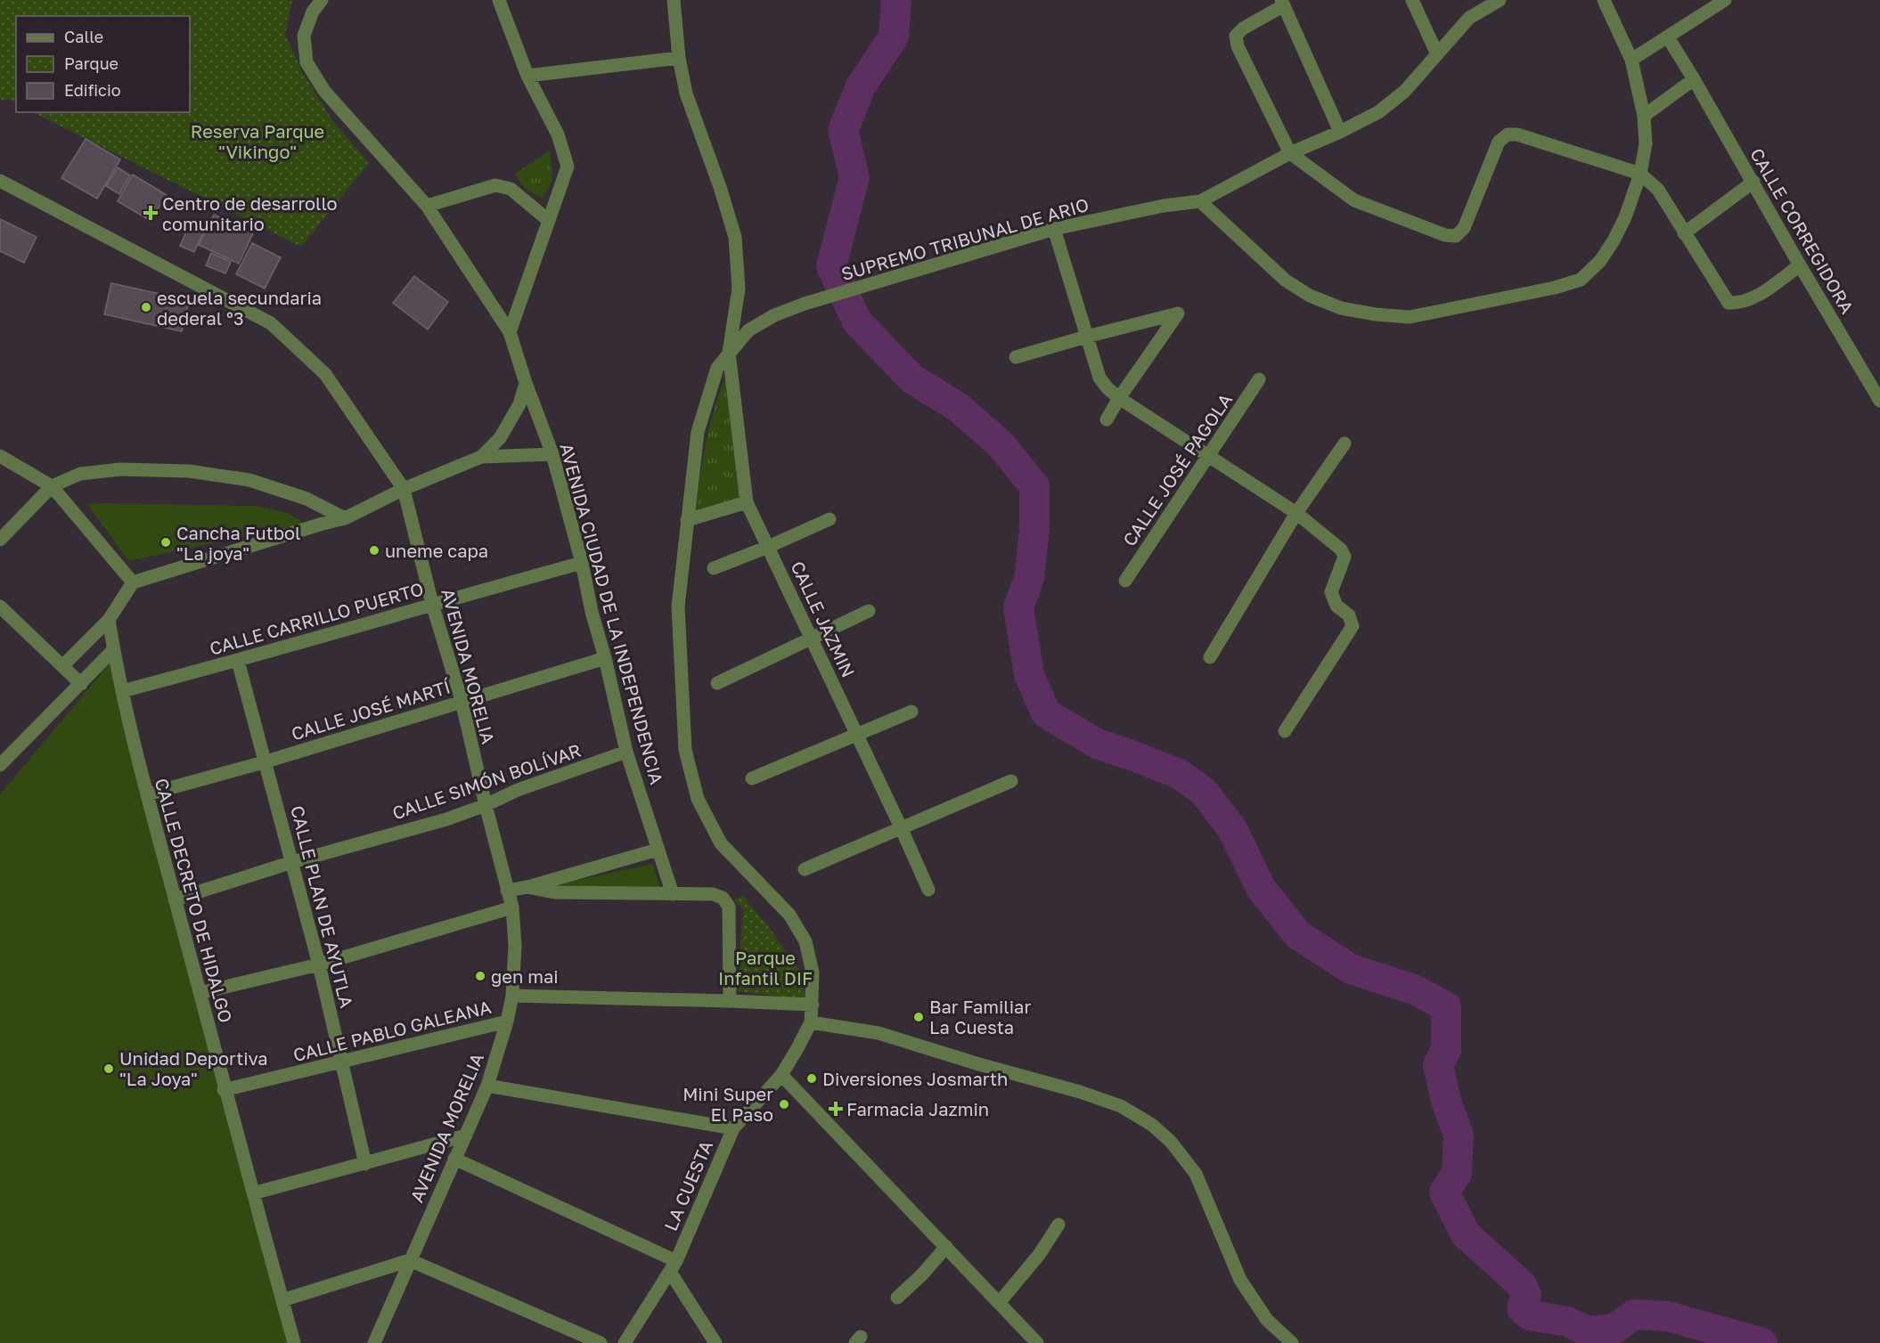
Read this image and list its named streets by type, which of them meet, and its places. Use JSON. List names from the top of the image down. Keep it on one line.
{"streets":{"street":["CALLE CORREGIDORA","SUPREMO TRIBUNAL DE ARIO","CALLE JOSÉ PAGOLA","AVENIDA CIUDAD DE LA INDEPENDENCIA","CALLE CARRILLO PUERTO","CALLE JAZMIN","AVENIDA MORELIA","CALLE JOSÉ MARTÍ","CALLE SIMÓN BOLÍVAR","CALLE DECRETO DE HIDALGO","CALLE PLAN DE AYUTLA","CALLE PABLO GALEANA","LA CUESTA"]},"crossings":[["SUPREMO TRIBUNAL DE ARIO","CALLE JAZMIN"],["AVENIDA CIUDAD DE LA INDEPENDENCIA","CALLE CARRILLO PUERTO"],["AVENIDA CIUDAD DE LA INDEPENDENCIA","CALLE JOSÉ MARTÍ"],["AVENIDA CIUDAD DE LA INDEPENDENCIA","CALLE SIMÓN BOLÍVAR"],["CALLE CARRILLO PUERTO","AVENIDA MORELIA"],["CALLE CARRILLO PUERTO","CALLE DECRETO DE HIDALGO"],["CALLE CARRILLO PUERTO","CALLE PLAN DE AYUTLA"],["AVENIDA MORELIA","CALLE JOSÉ MARTÍ"],["AVENIDA MORELIA","CALLE SIMÓN BOLÍVAR"],["AVENIDA MORELIA","CALLE PABLO GALEANA"],["CALLE JOSÉ MARTÍ","CALLE DECRETO DE HIDALGO"],["CALLE JOSÉ MARTÍ","CALLE PLAN DE AYUTLA"],["CALLE SIMÓN BOLÍVAR","CALLE DECRETO DE HIDALGO"],["CALLE SIMÓN BOLÍVAR","CALLE PLAN DE AYUTLA"],["CALLE DECRETO DE HIDALGO","CALLE PABLO GALEANA"],["CALLE PLAN DE AYUTLA","CALLE PABLO GALEANA"]],"parks":["Reserva Parque \"Vikingo\"","Parque Infantil DIF"],"places":{"health":["Centro de desarrollo comunitario","Farmacia Jazmin"],"other":["escuela secundaria dederal °3","Cancha Futbol \"La joya\"","uneme capa","gen mai","Bar Familiar La Cuesta","Unidad Deportiva \"La Joya\"","Diversiones Josmarth","Mini Super El Paso"]},"legend":["Calle","Parque","Edificio"]}
